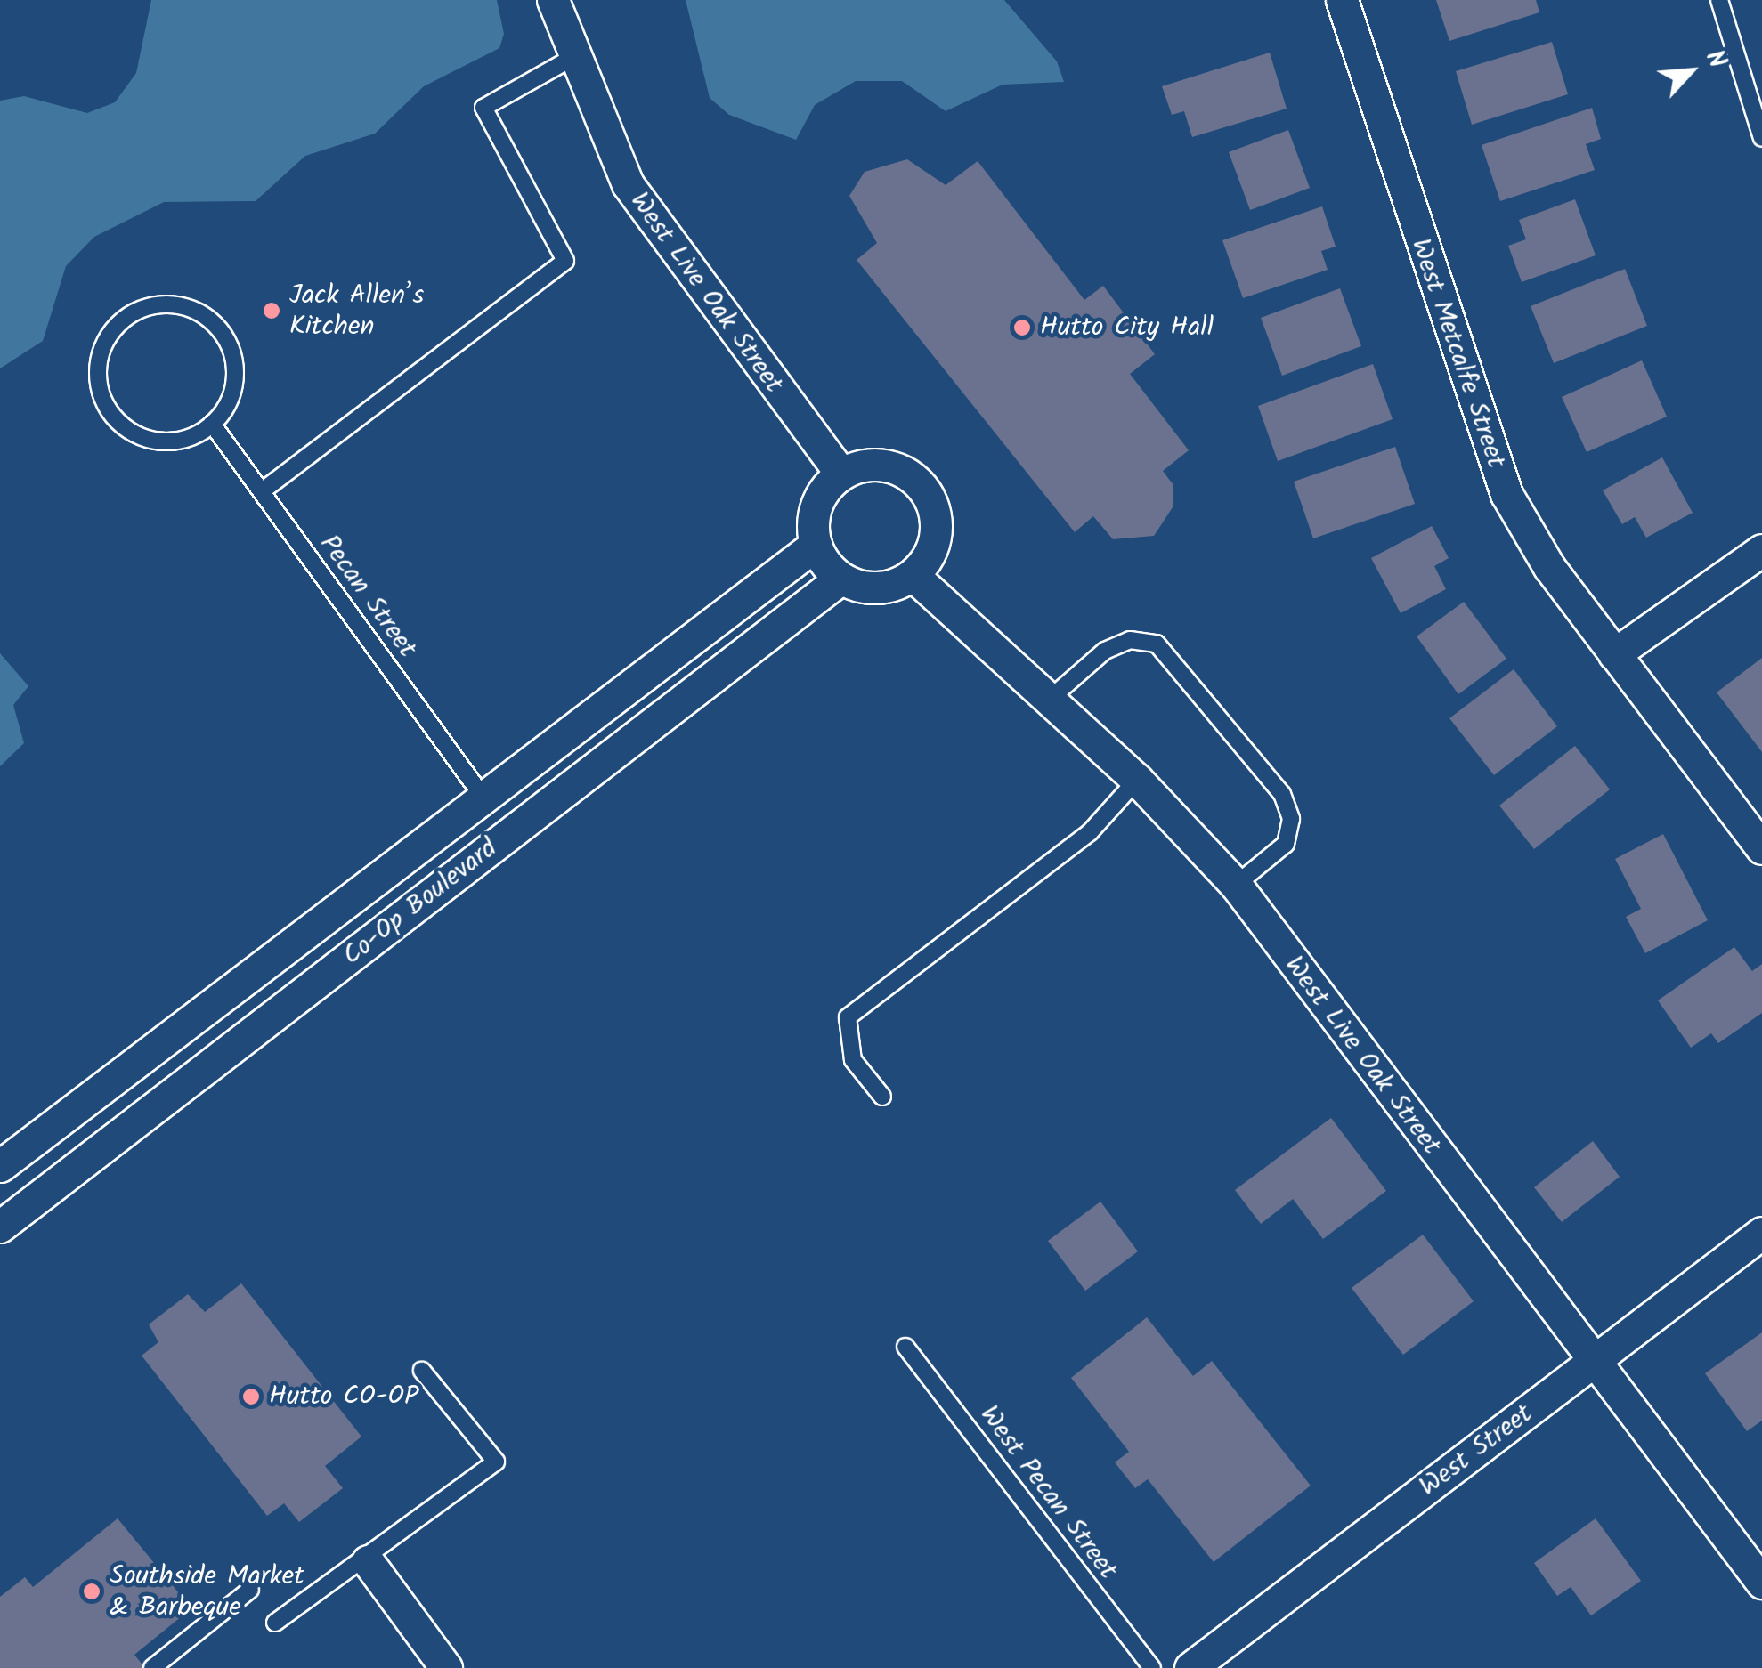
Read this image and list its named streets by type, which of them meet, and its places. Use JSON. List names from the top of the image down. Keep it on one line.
{"streets":{"street":["West Live Oak Street","West Metcalfe Street","Co-Op Boulevard","West Street"],"lane":["Pecan Street","West Pecan Street"]},"crossings":[["West Live Oak Street","Co-Op Boulevard"],["West Live Oak Street","West Street"],["Pecan Street","Co-Op Boulevard"]],"places":["Jack Allen’s Kitchen","Hutto City Hall","Hutto CO-OP","Southside Market & Barbeque"],"north":"top right"}
